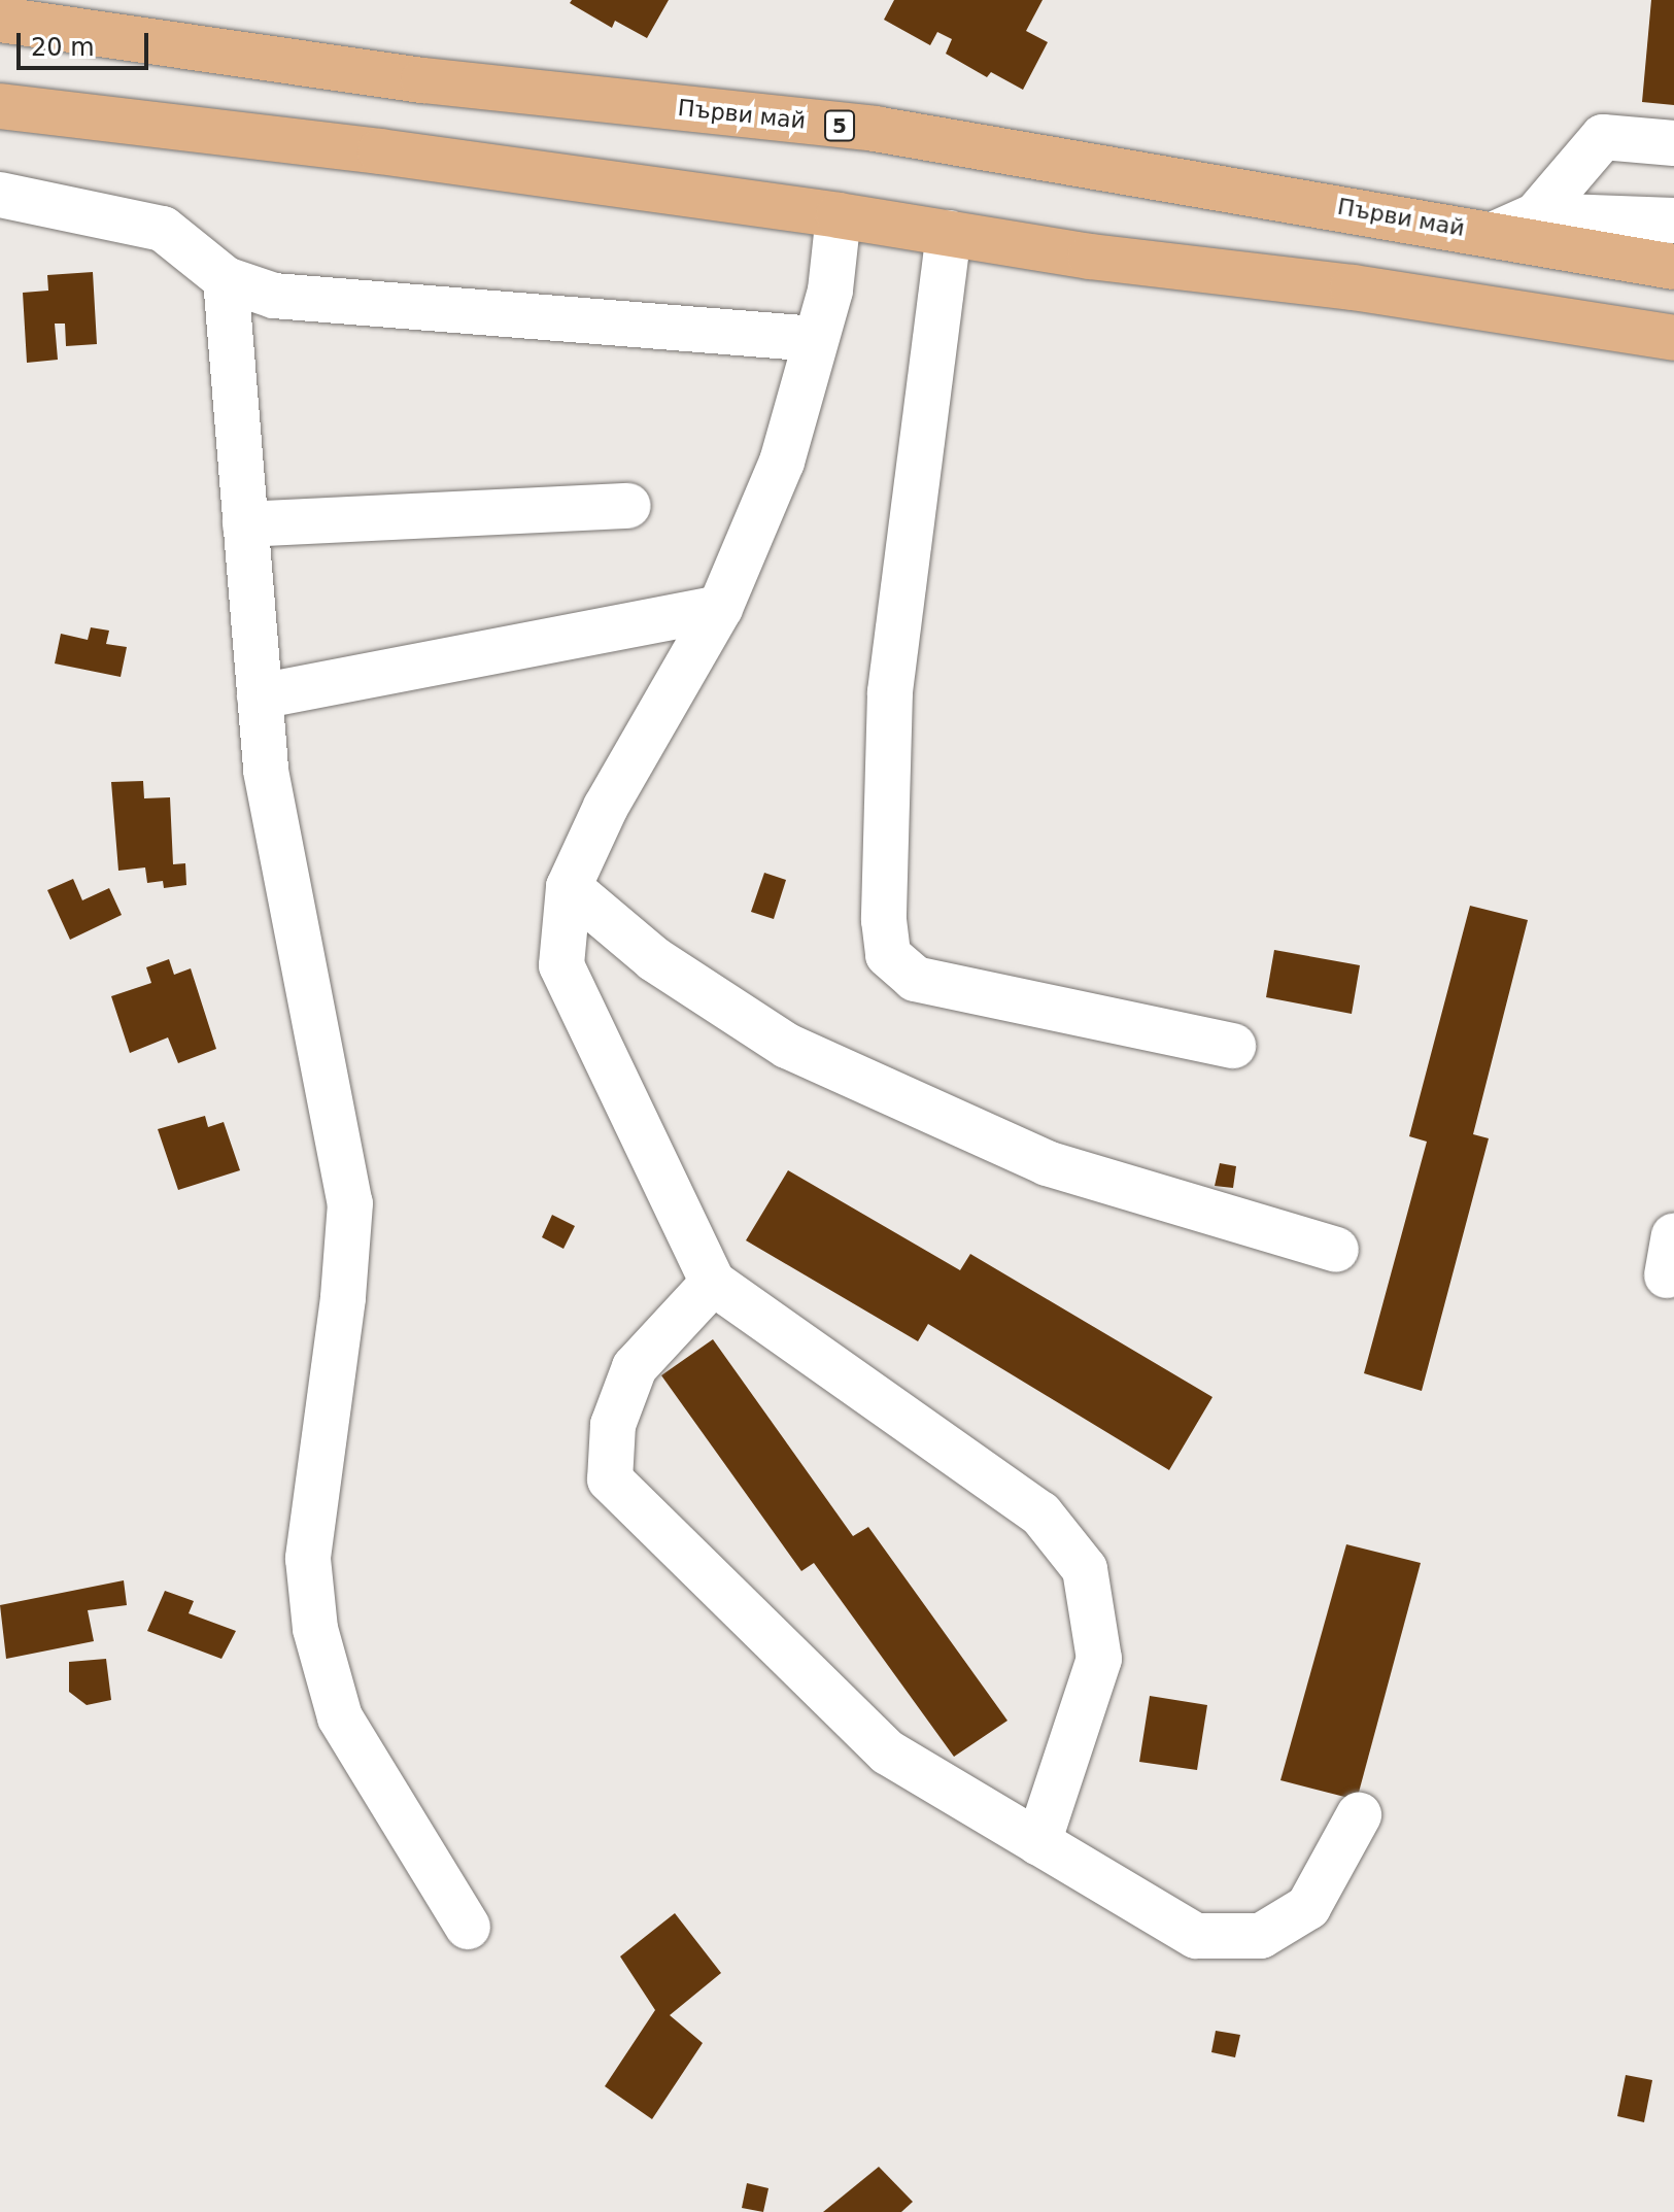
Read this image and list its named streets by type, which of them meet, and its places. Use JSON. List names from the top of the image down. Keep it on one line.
{"streets":{"main road":["Първи май","5"]},"scale_bar":"20 m"}
